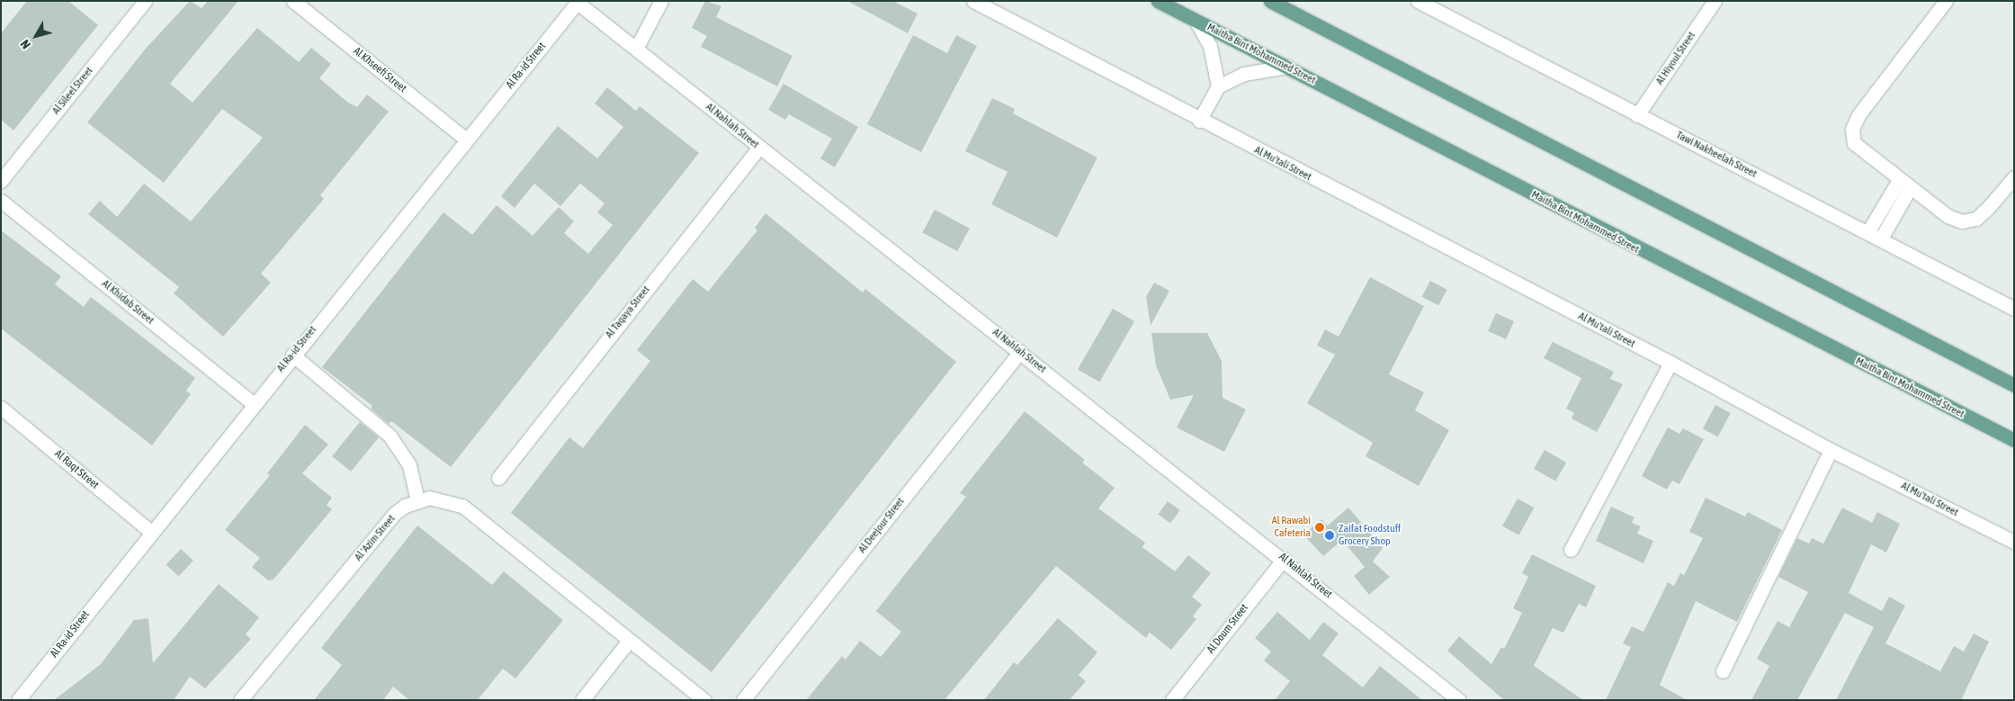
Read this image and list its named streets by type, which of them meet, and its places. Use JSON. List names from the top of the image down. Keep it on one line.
{"streets":{"main road":["Maitha Bint Mohammed Street"],"street":["Al Hiyoul Street","Al Ra-id Street","Al Khseefi Street","Al Sileel Street","Al Nahlah Street","Tawi Nakheelah Street","Al Mu'tali Street","Al Khidab Street","Al Taqaya Street","Al Raqt Street","Al Deejour Street","Al 'Azim Street","Al Doum Street"]},"crossings":[["Al Hiyoul Street","Tawi Nakheelah Street"],["Al Ra-id Street","Al Khseefi Street"],["Al Ra-id Street","Al Nahlah Street"],["Al Ra-id Street","Al Khidab Street"],["Al Ra-id Street","Al Raqt Street"],["Al Nahlah Street","Al Taqaya Street"],["Al Nahlah Street","Al Deejour Street"],["Al Nahlah Street","Al Doum Street"]],"places":["Al Rawabi Cafeteria","Zaifat Foodstuff Grocery Shop"],"north":"bottom left"}
